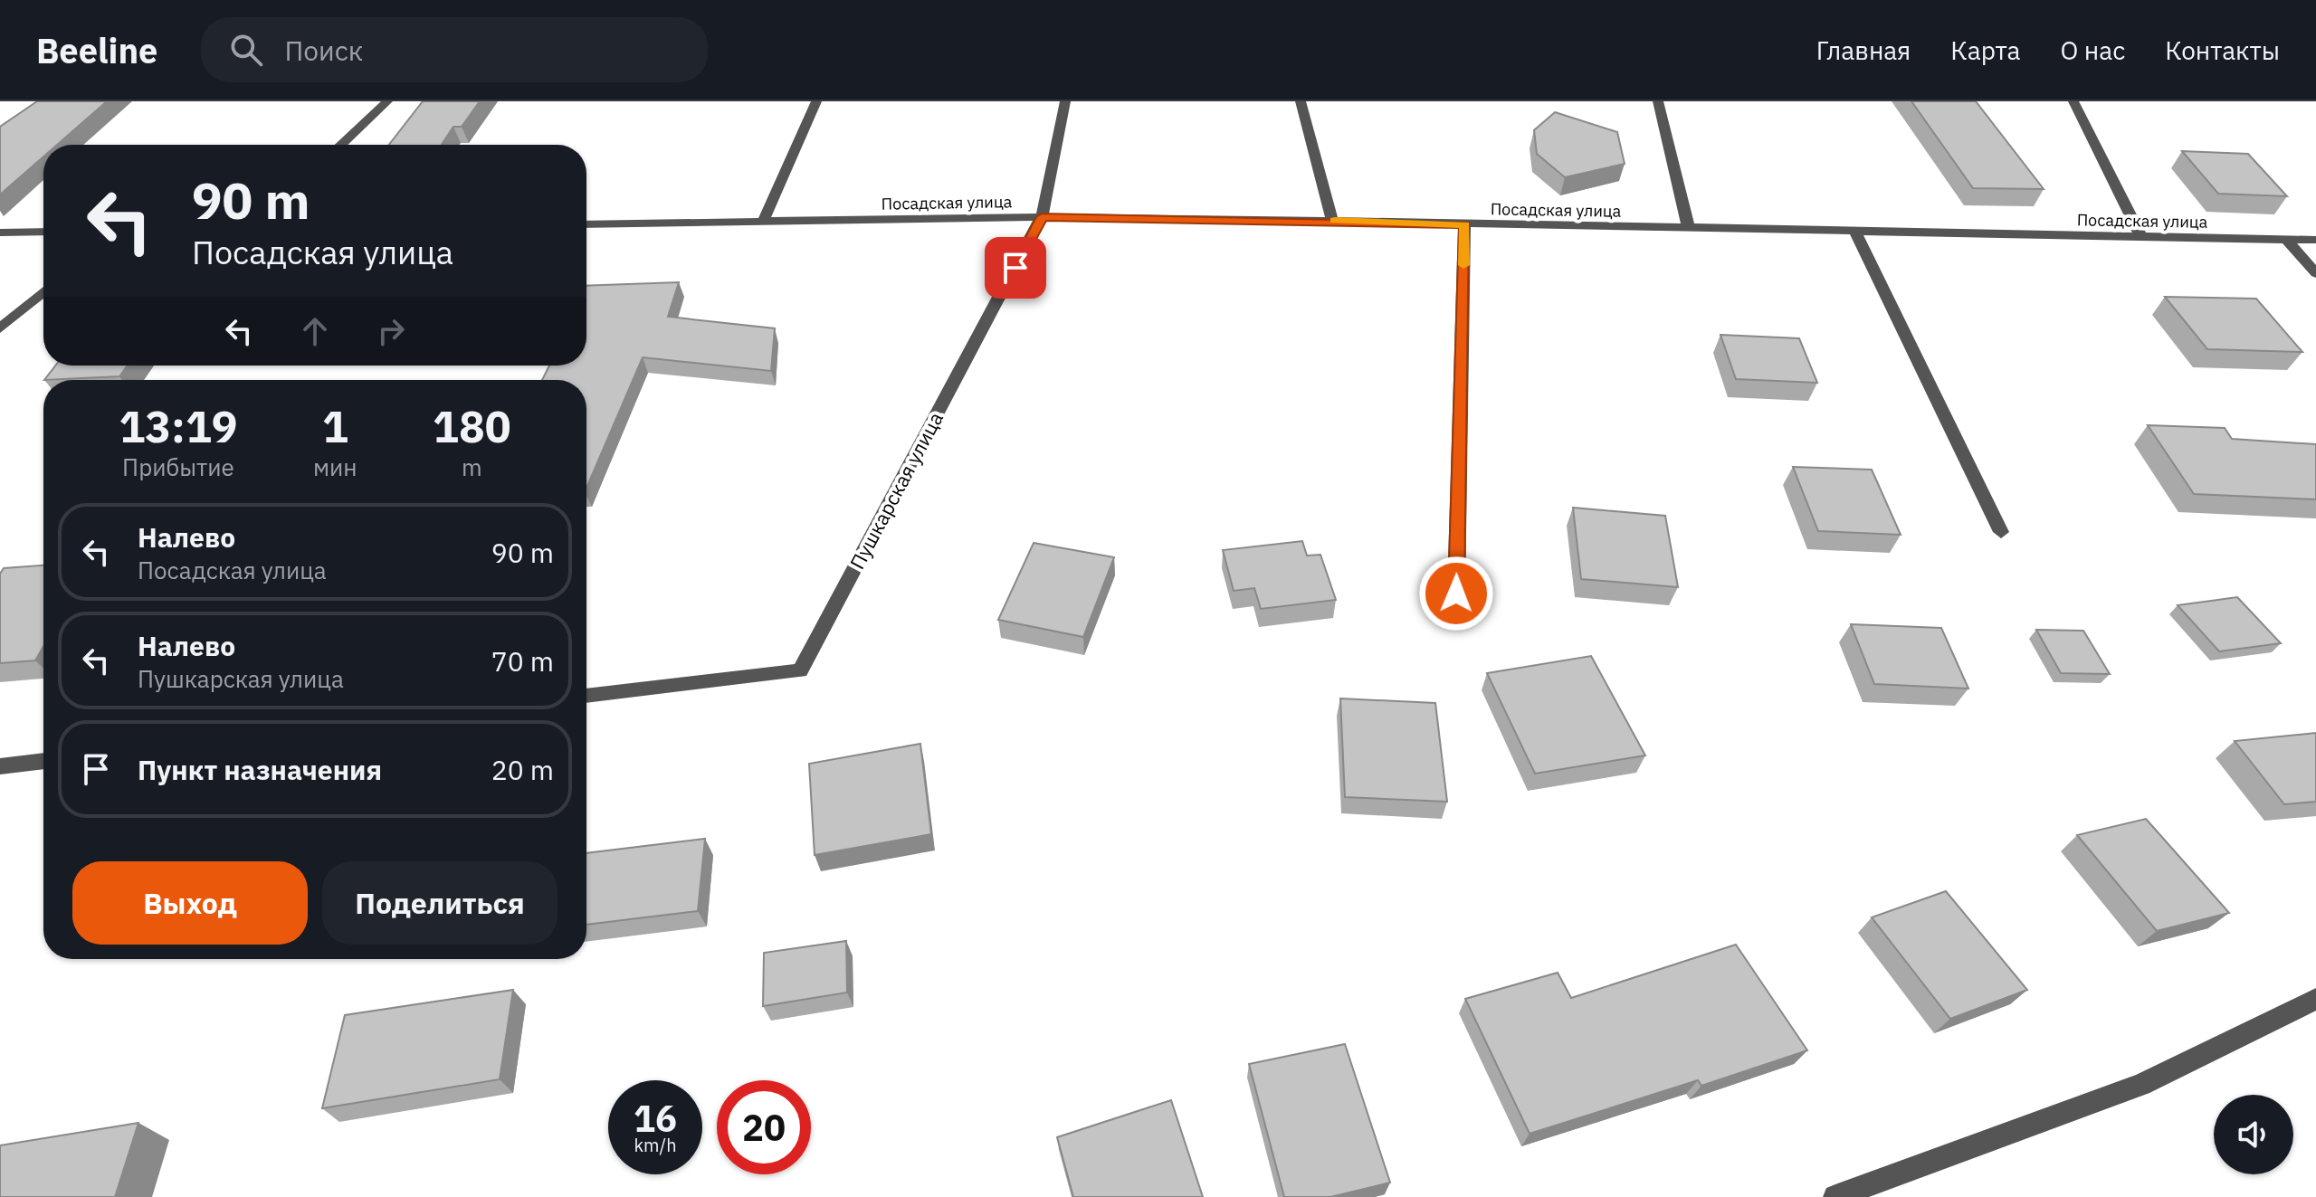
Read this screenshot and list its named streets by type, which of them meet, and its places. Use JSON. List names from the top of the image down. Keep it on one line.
{"streets":{"street":["Посадская улица","Пушкарская улица"]},"crossings":[["Посадская улица","Пушкарская улица"]],"page":{"header":"Beeline","search":"Поиск","nav":["Главная","Карта","О нас","Контакты"],"turn":["90 m","Посадская улица"],"eta":["13:19","Прибытие","1","мин","180","m"],"list":[{"name":"Налево","note":"Посадская улица","value":"90 m"},{"name":"Налево","note":"Пушкарская улица","value":"70 m"},{"name":"Пункт назначения","value":"20 m"}],"buttons":["Выход","Поделиться"],"speed":"16 km/h","limit":"20"}}
